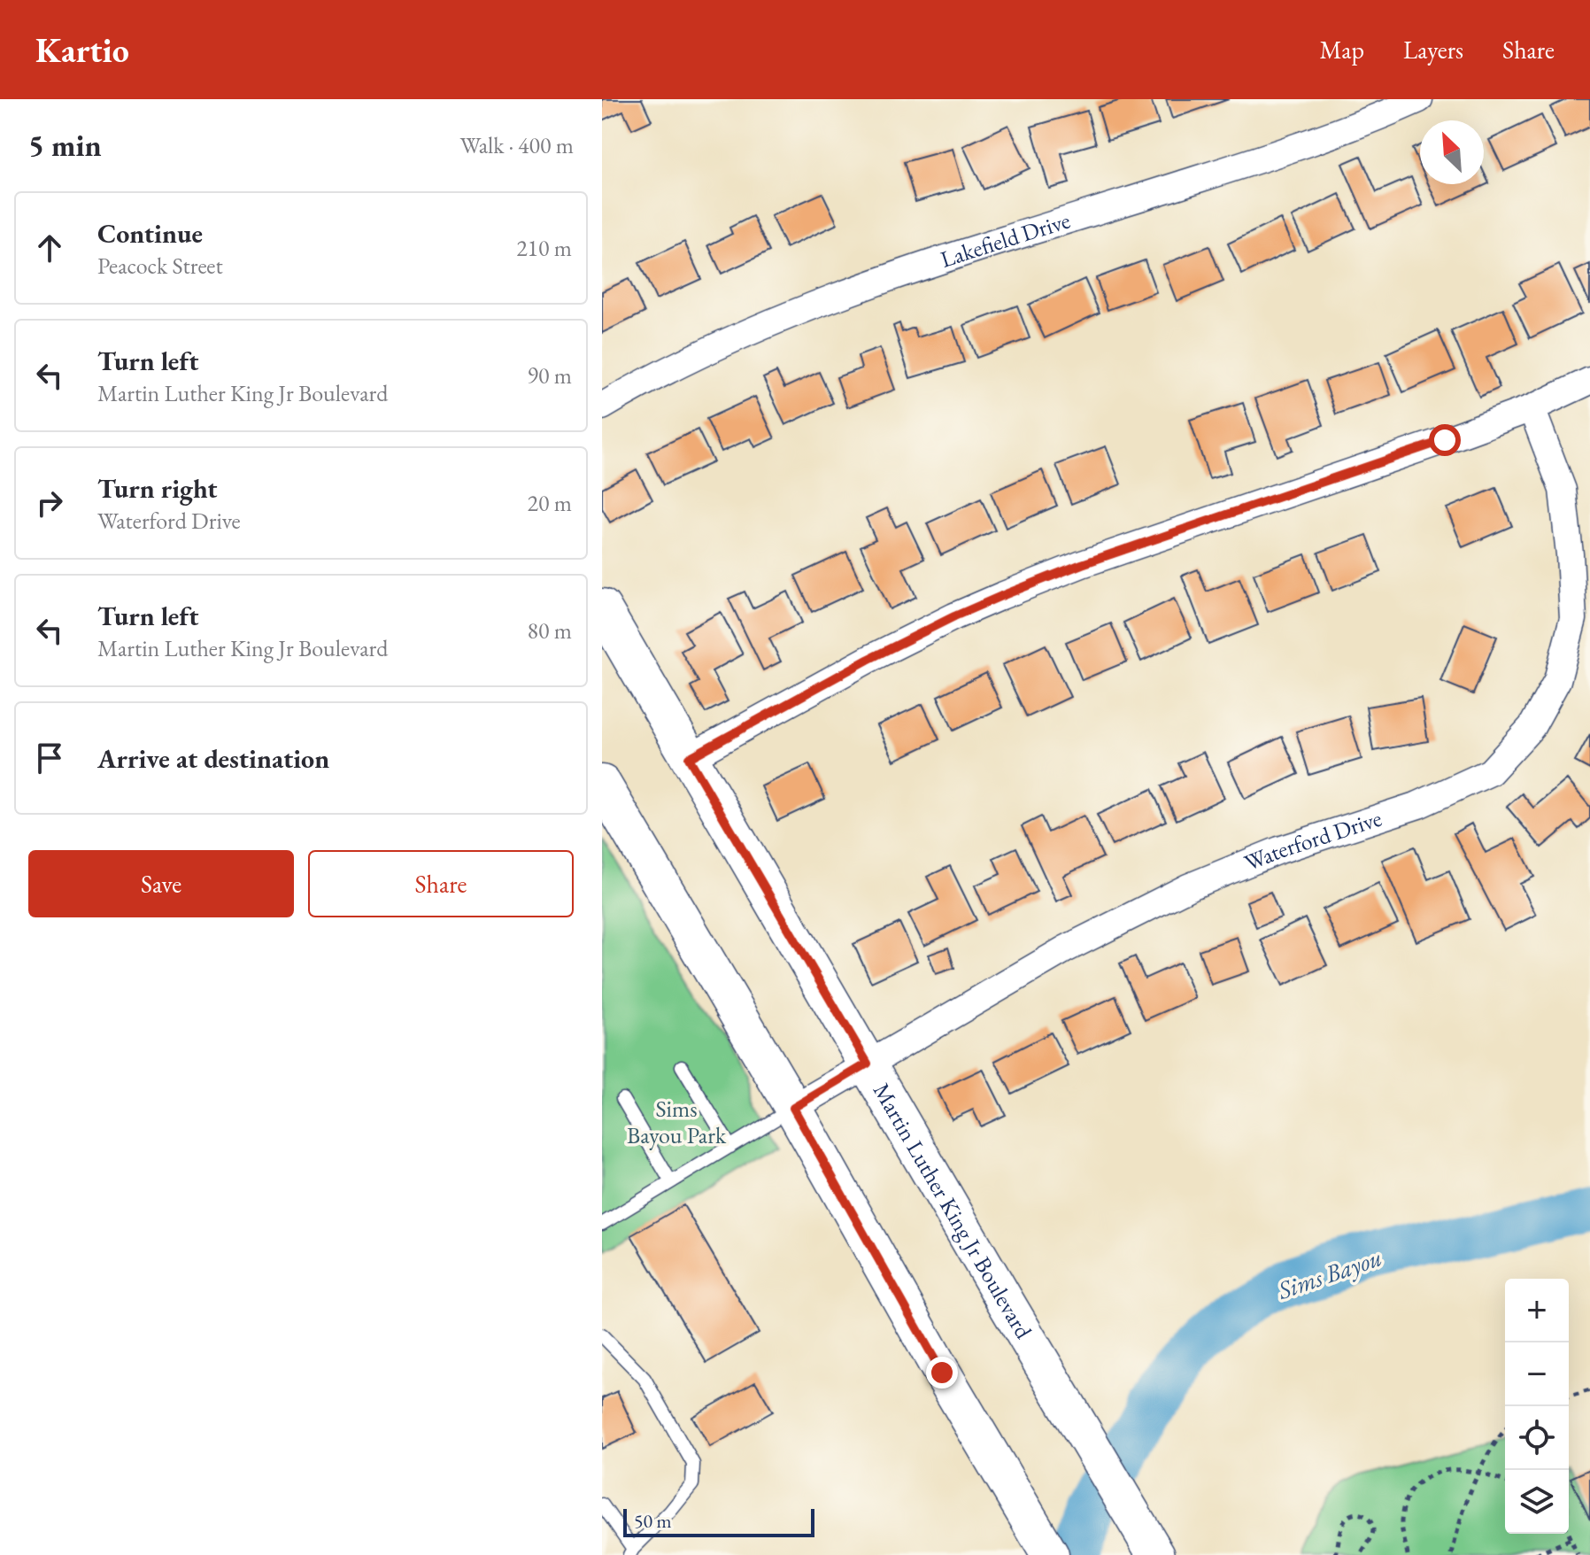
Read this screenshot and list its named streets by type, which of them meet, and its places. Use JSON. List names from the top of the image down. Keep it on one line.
{"streets":{"main road":["Martin Luther King Jr Boulevard"],"street":["Lakefield Drive","Waterford Drive"]},"crossings":[["Waterford Drive","Martin Luther King Jr Boulevard"]],"water":["Sims Bayou"],"parks":["Sims Bayou Park"],"scale_bar":"50 m","north":"top left","page":{"header":"Kartio","nav":["Map","Layers","Share"],"heading":["5 min","Walk · 400 m"],"list":[["Continue","Peacock Street","210 m"],["Turn left","Martin Luther King Jr Boulevard","90 m"],["Turn right","Waterford Drive","20 m"],["Turn left","Martin Luther King Jr Boulevard","80 m"],"Arrive at destination"],"buttons":["Save","Share"],"map_buttons":["+","−"],"scale":"50 m"}}
